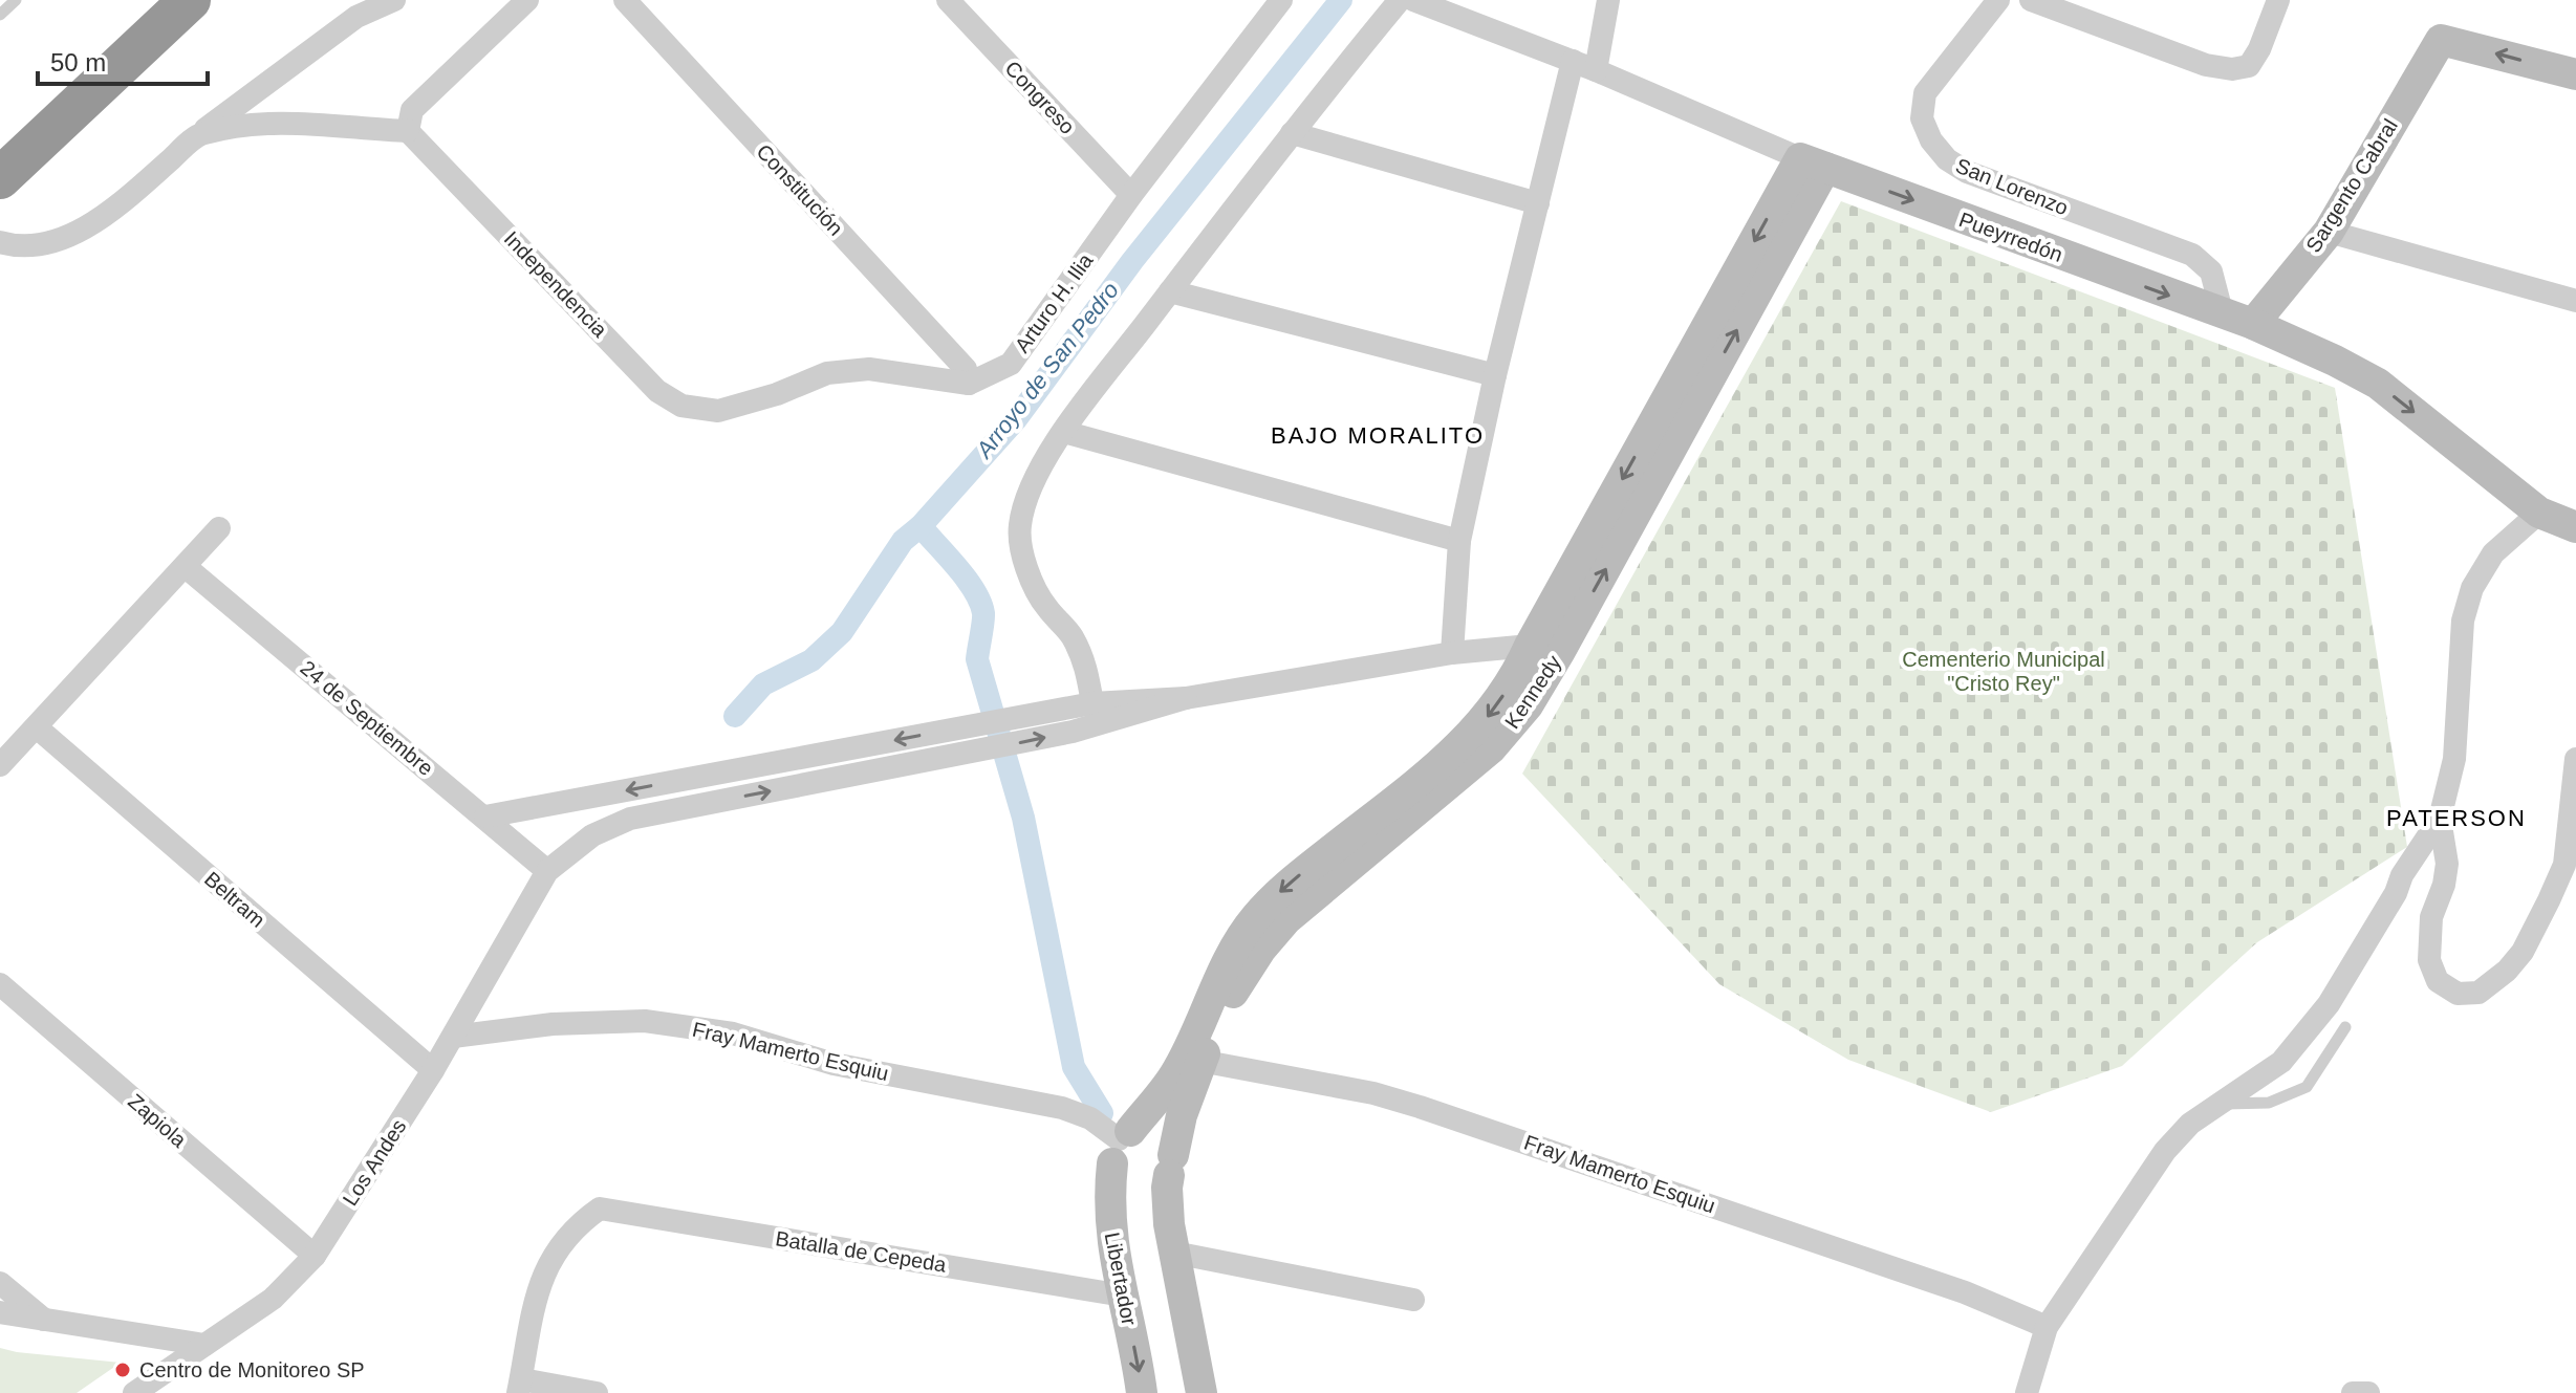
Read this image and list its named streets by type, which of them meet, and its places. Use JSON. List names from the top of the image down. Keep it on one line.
{"streets":{"street":["Congreso","Sargento Cabral","San Lorenzo","Constitución","Pueyrredón","Independencia","Arturo H. Ilia","Kennedy","24 de Septiembre","Beltram","Fray Mamerto Esquiu","Zapiola","Los Andes","Batalla de Cepeda","Libertador"]},"crossings":[["Congreso","Arturo H. Ilia"],["Sargento Cabral","Pueyrredón"],["San Lorenzo","Pueyrredón"],["Constitución","Independencia"],["Constitución","Arturo H. Ilia"],["Pueyrredón","Kennedy"],["Independencia","Arturo H. Ilia"],["Kennedy","Fray Mamerto Esquiu"],["Kennedy","Libertador"],["24 de Septiembre","Los Andes"],["Beltram","Los Andes"],["Fray Mamerto Esquiu","Los Andes"],["Fray Mamerto Esquiu","Libertador"],["Zapiola","Los Andes"],["Batalla de Cepeda","Libertador"]],"one_way":["Sargento Cabral"],"districts":["BAJO MORALITO","PATERSON"],"water":["Arroyo de San Pedro"],"parks":["Cementerio Municipal \"Cristo Rey\""],"places":["Centro de Monitoreo SP"],"scale_bar":"50 m"}
